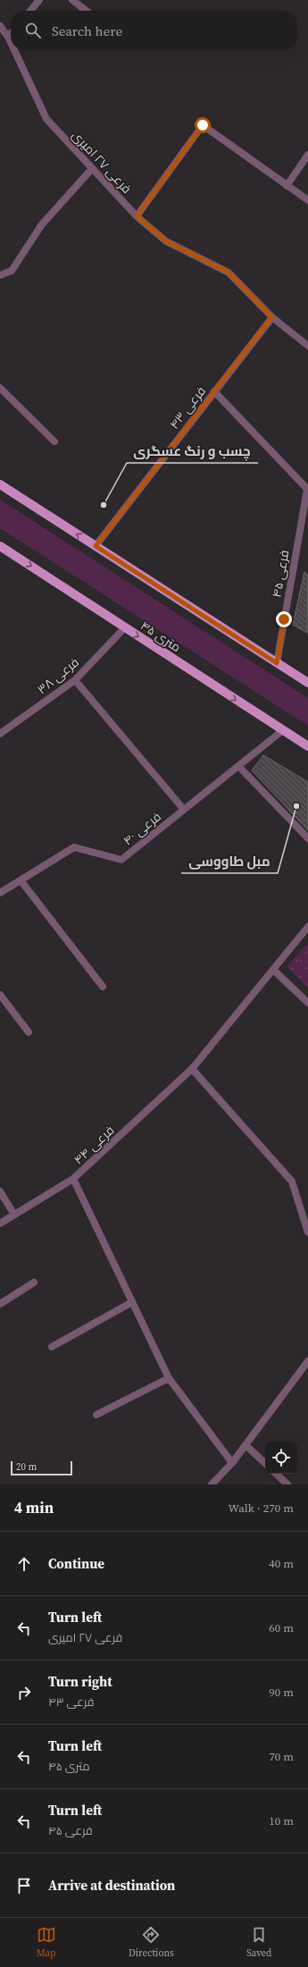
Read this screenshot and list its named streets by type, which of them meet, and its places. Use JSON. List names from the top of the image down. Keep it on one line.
{"streets":{"main road":["۴۵ متری"],"street":["فرعی ۲۷ امیری","فرعی ۴۳","فرعی ۴۵","فرعی ۳۸","فرعی ۴۰","فرعی ۴۴"]},"crossings":[["فرعی ۲۷ امیری","فرعی ۴۳"],["۴۵ متری","فرعی ۳۸"],["۴۵ متری","فرعی ۴۰"]],"places":["چسب و رنگ عسگری","مبل طاووسی"],"scale_bar":"20 m","page":{"search":"Search here","scale":"20 m","heading":["4 min","Walk · 270 m"],"list":[["Continue","40 m"],["Turn left","فرعی ۲۷ امیری","60 m"],["Turn right","فرعی ۴۳","90 m"],["Turn left","۴۵ متری","70 m"],["Turn left","فرعی ۴۵","10 m"],"Arrive at destination"],"nav":["Map","Directions","Saved"]}}
